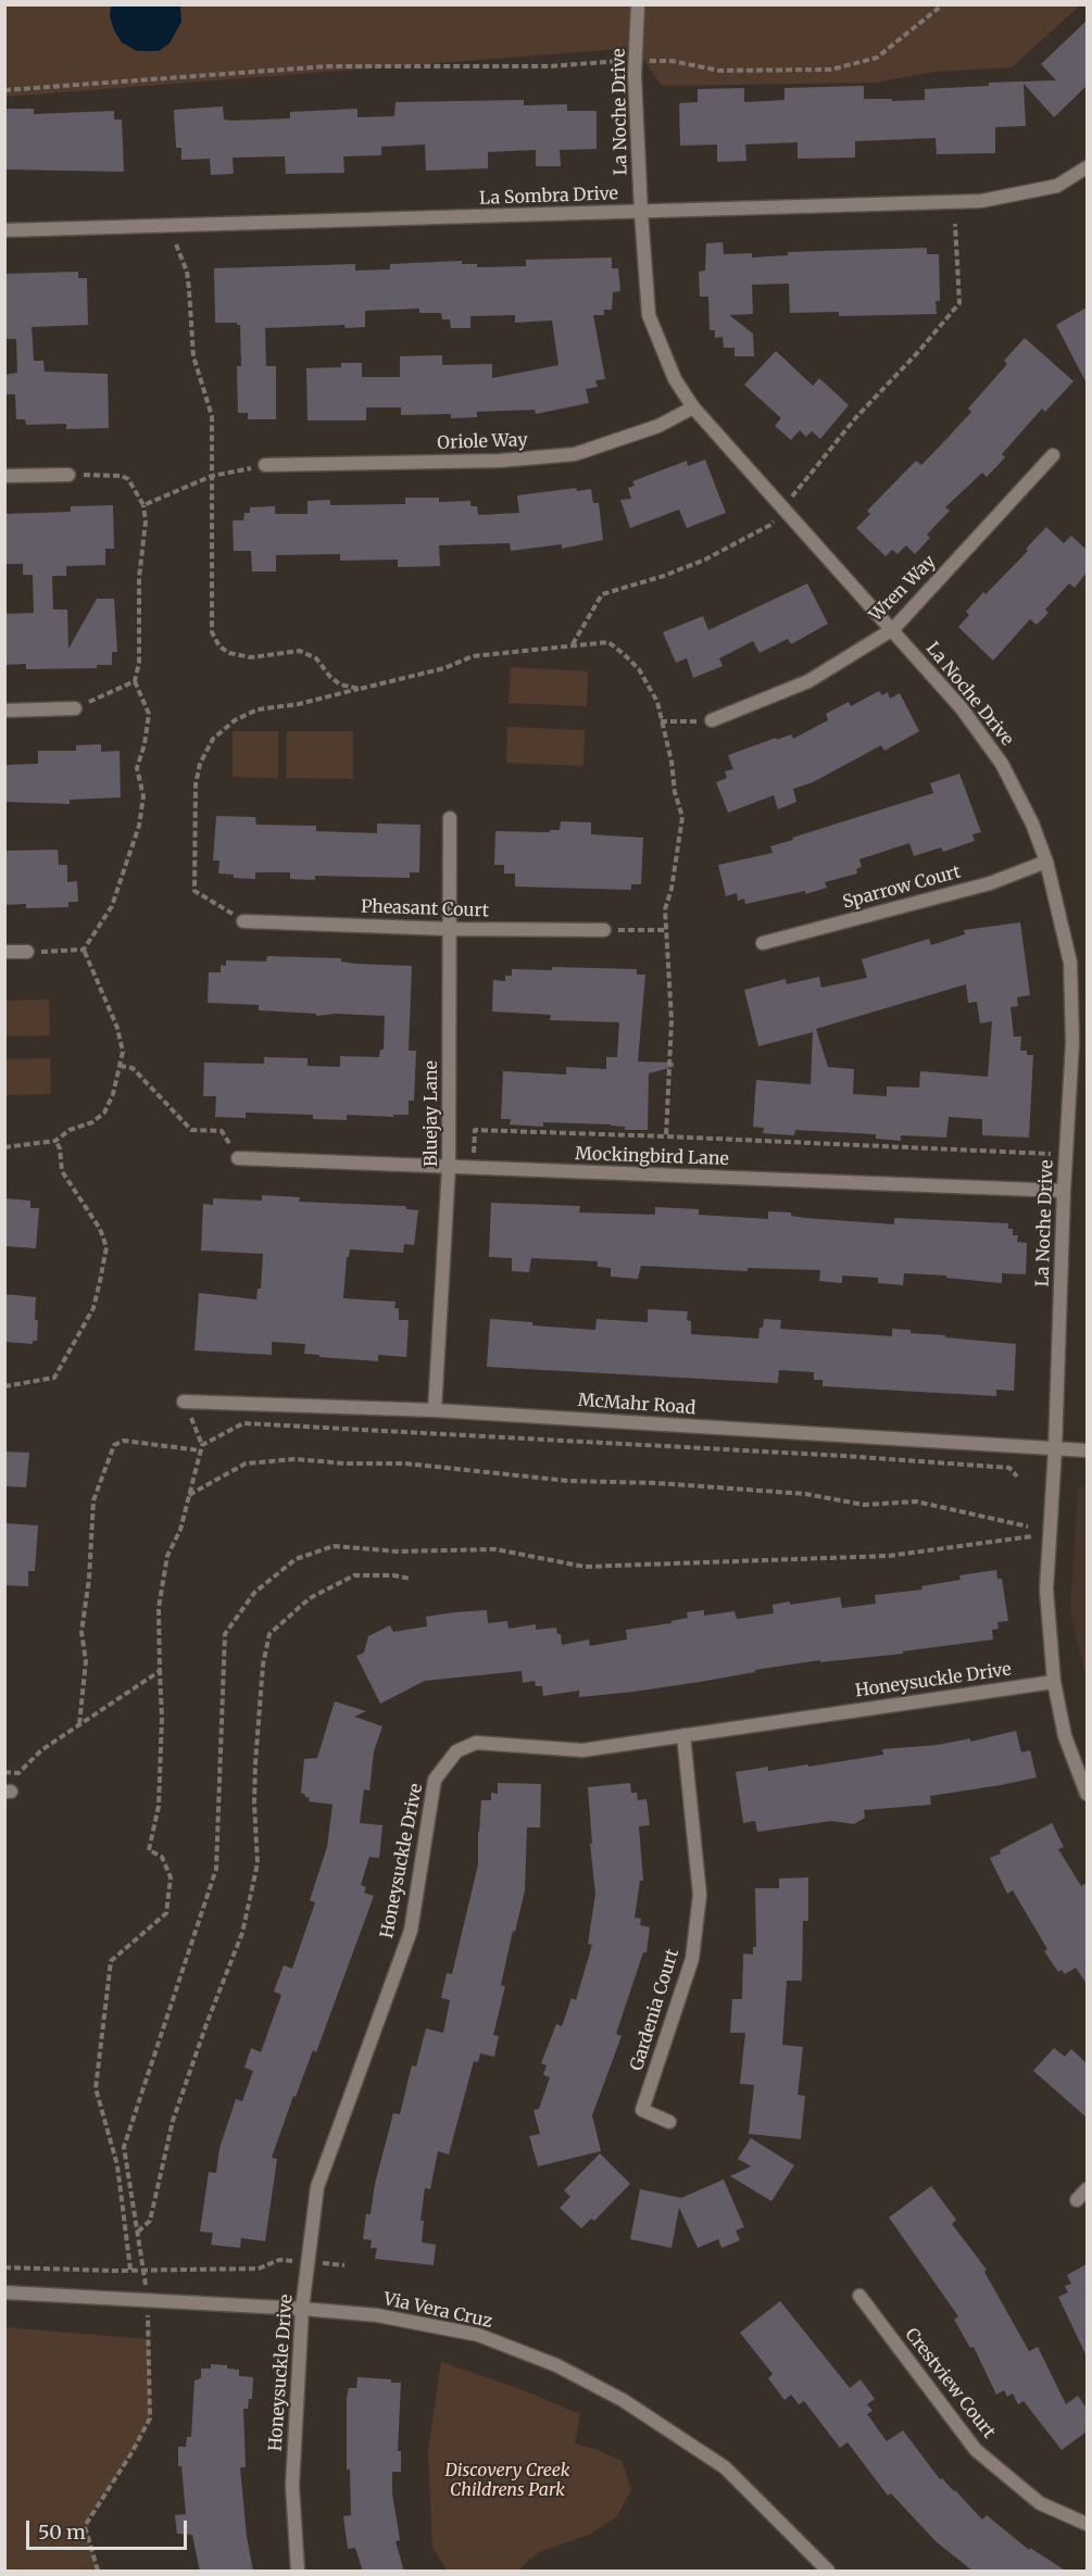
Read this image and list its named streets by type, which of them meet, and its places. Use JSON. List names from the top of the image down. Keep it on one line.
{"streets":{"street":["La Noche Drive","La Sombra Drive","Oriole Way","Wren Way","Sparrow Court","Pheasant Court","Bluejay Lane","Mockingbird Lane","McMahr Road","Honeysuckle Drive","Gardenia Court","Via Vera Cruz","Crestview Court"]},"crossings":[["La Noche Drive","La Sombra Drive"],["La Noche Drive","Oriole Way"],["La Noche Drive","Wren Way"],["La Noche Drive","Sparrow Court"],["La Noche Drive","Mockingbird Lane"],["La Noche Drive","McMahr Road"],["La Noche Drive","Honeysuckle Drive"],["Pheasant Court","Bluejay Lane"],["Bluejay Lane","Mockingbird Lane"],["Bluejay Lane","McMahr Road"],["Honeysuckle Drive","Gardenia Court"],["Honeysuckle Drive","Via Vera Cruz"]],"parks":["Discovery Creek Childrens Park"],"scale_bar":"50 m"}
